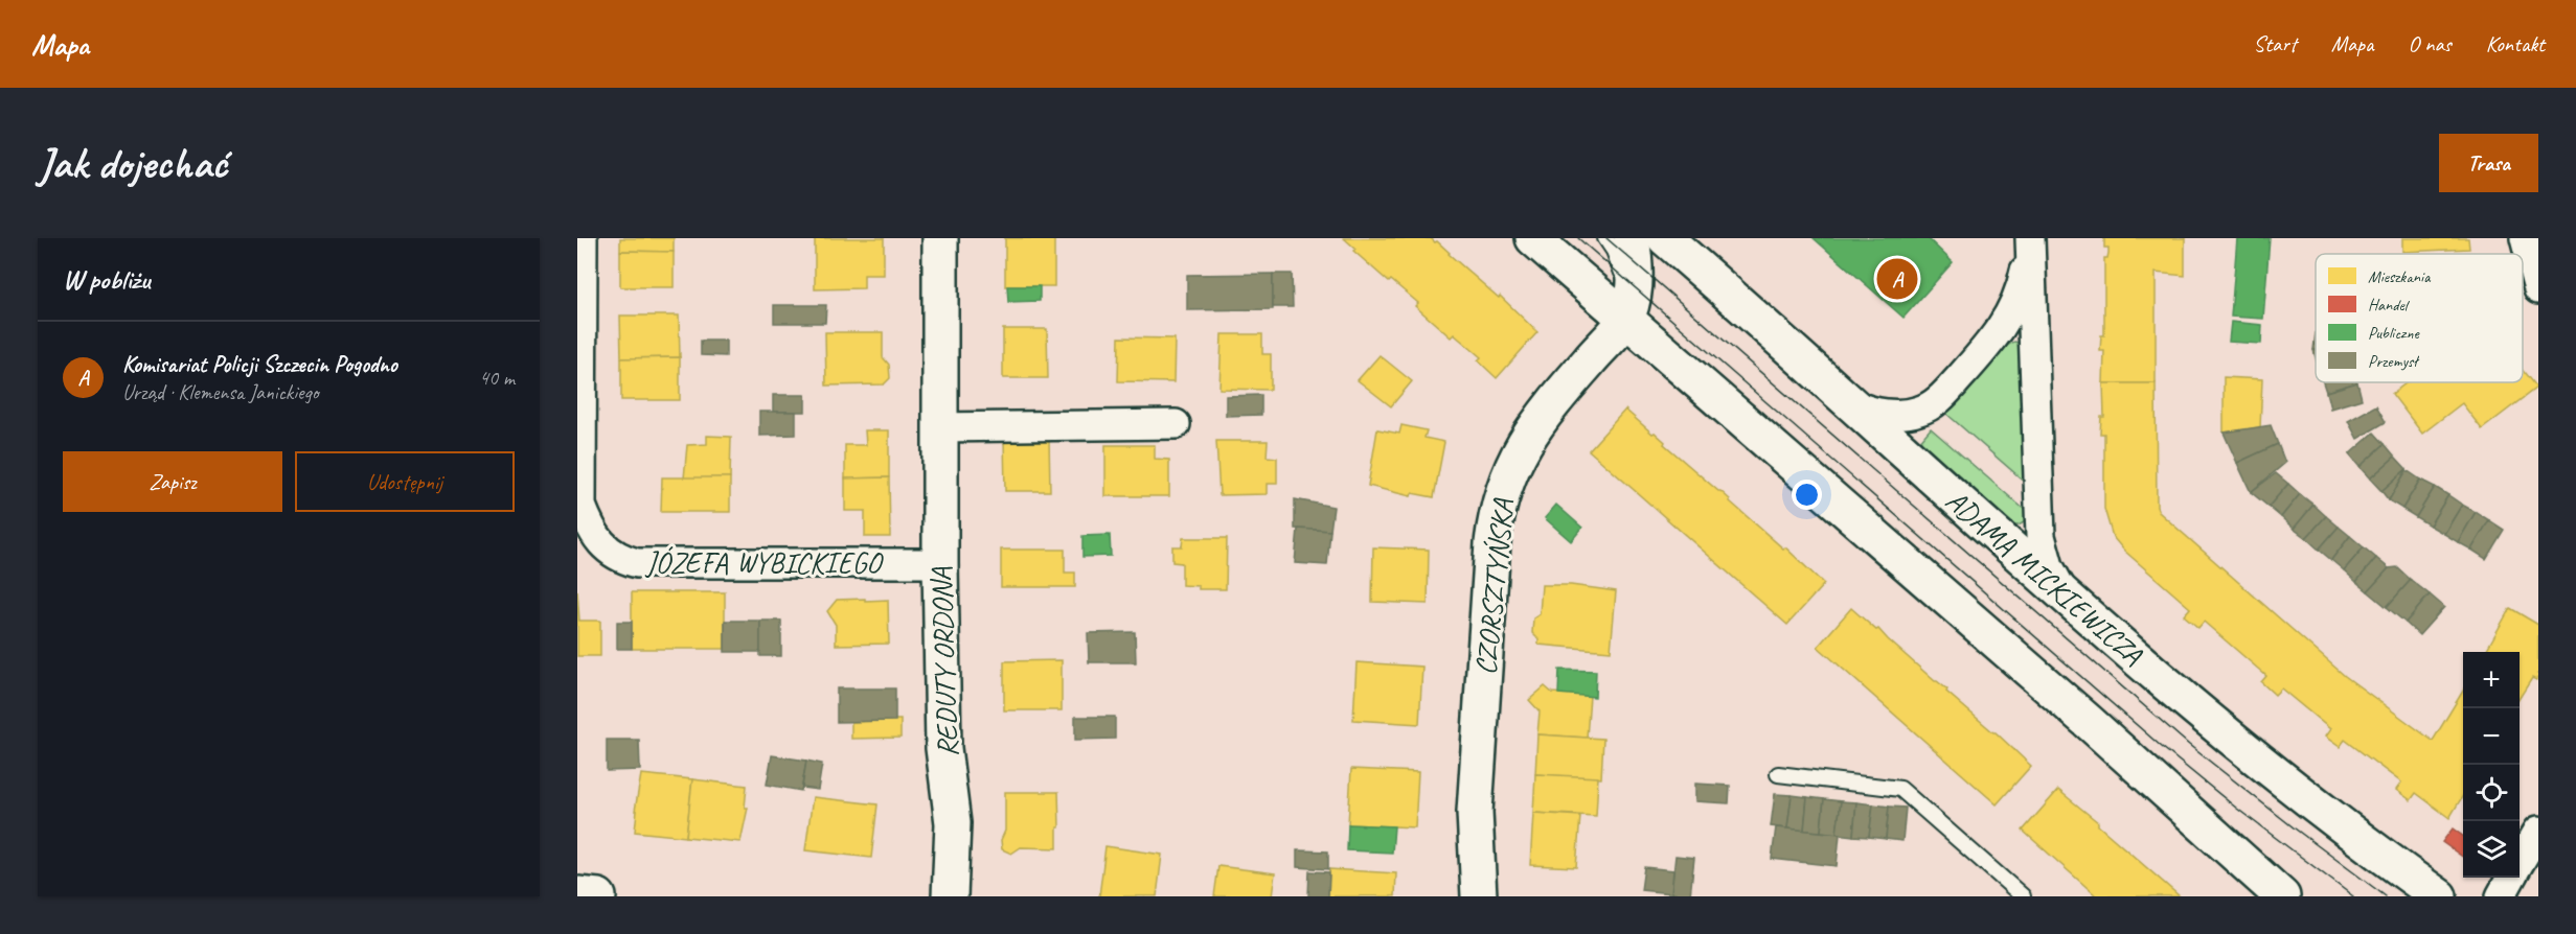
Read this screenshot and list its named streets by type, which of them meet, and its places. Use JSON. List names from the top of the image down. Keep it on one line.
{"streets":{"street":["JÓZEFA WYBICKIEGO","ADAMA MICKIEWICZA","CZORSZTYŃSKA","REDUTY ORDONA"]},"crossings":[["JÓZEFA WYBICKIEGO","REDUTY ORDONA"]],"legend":["Mieszkania","Handel","Publiczne","Przemysł"],"page":{"header":"Mapa","nav":["Start","Mapa","O nas","Kontakt"],"buttons":["Trasa",["Zapisz","Udostępnij"]],"title":"Jak dojechać","heading":"W pobliżu","pins":"A","list":[{"mark":"A","name":"Komisariat Policji Szczecin Pogodno","note":"Urząd · Klemensa Janickiego","value":"40 m"}],"map_buttons":["+","−"]}}
